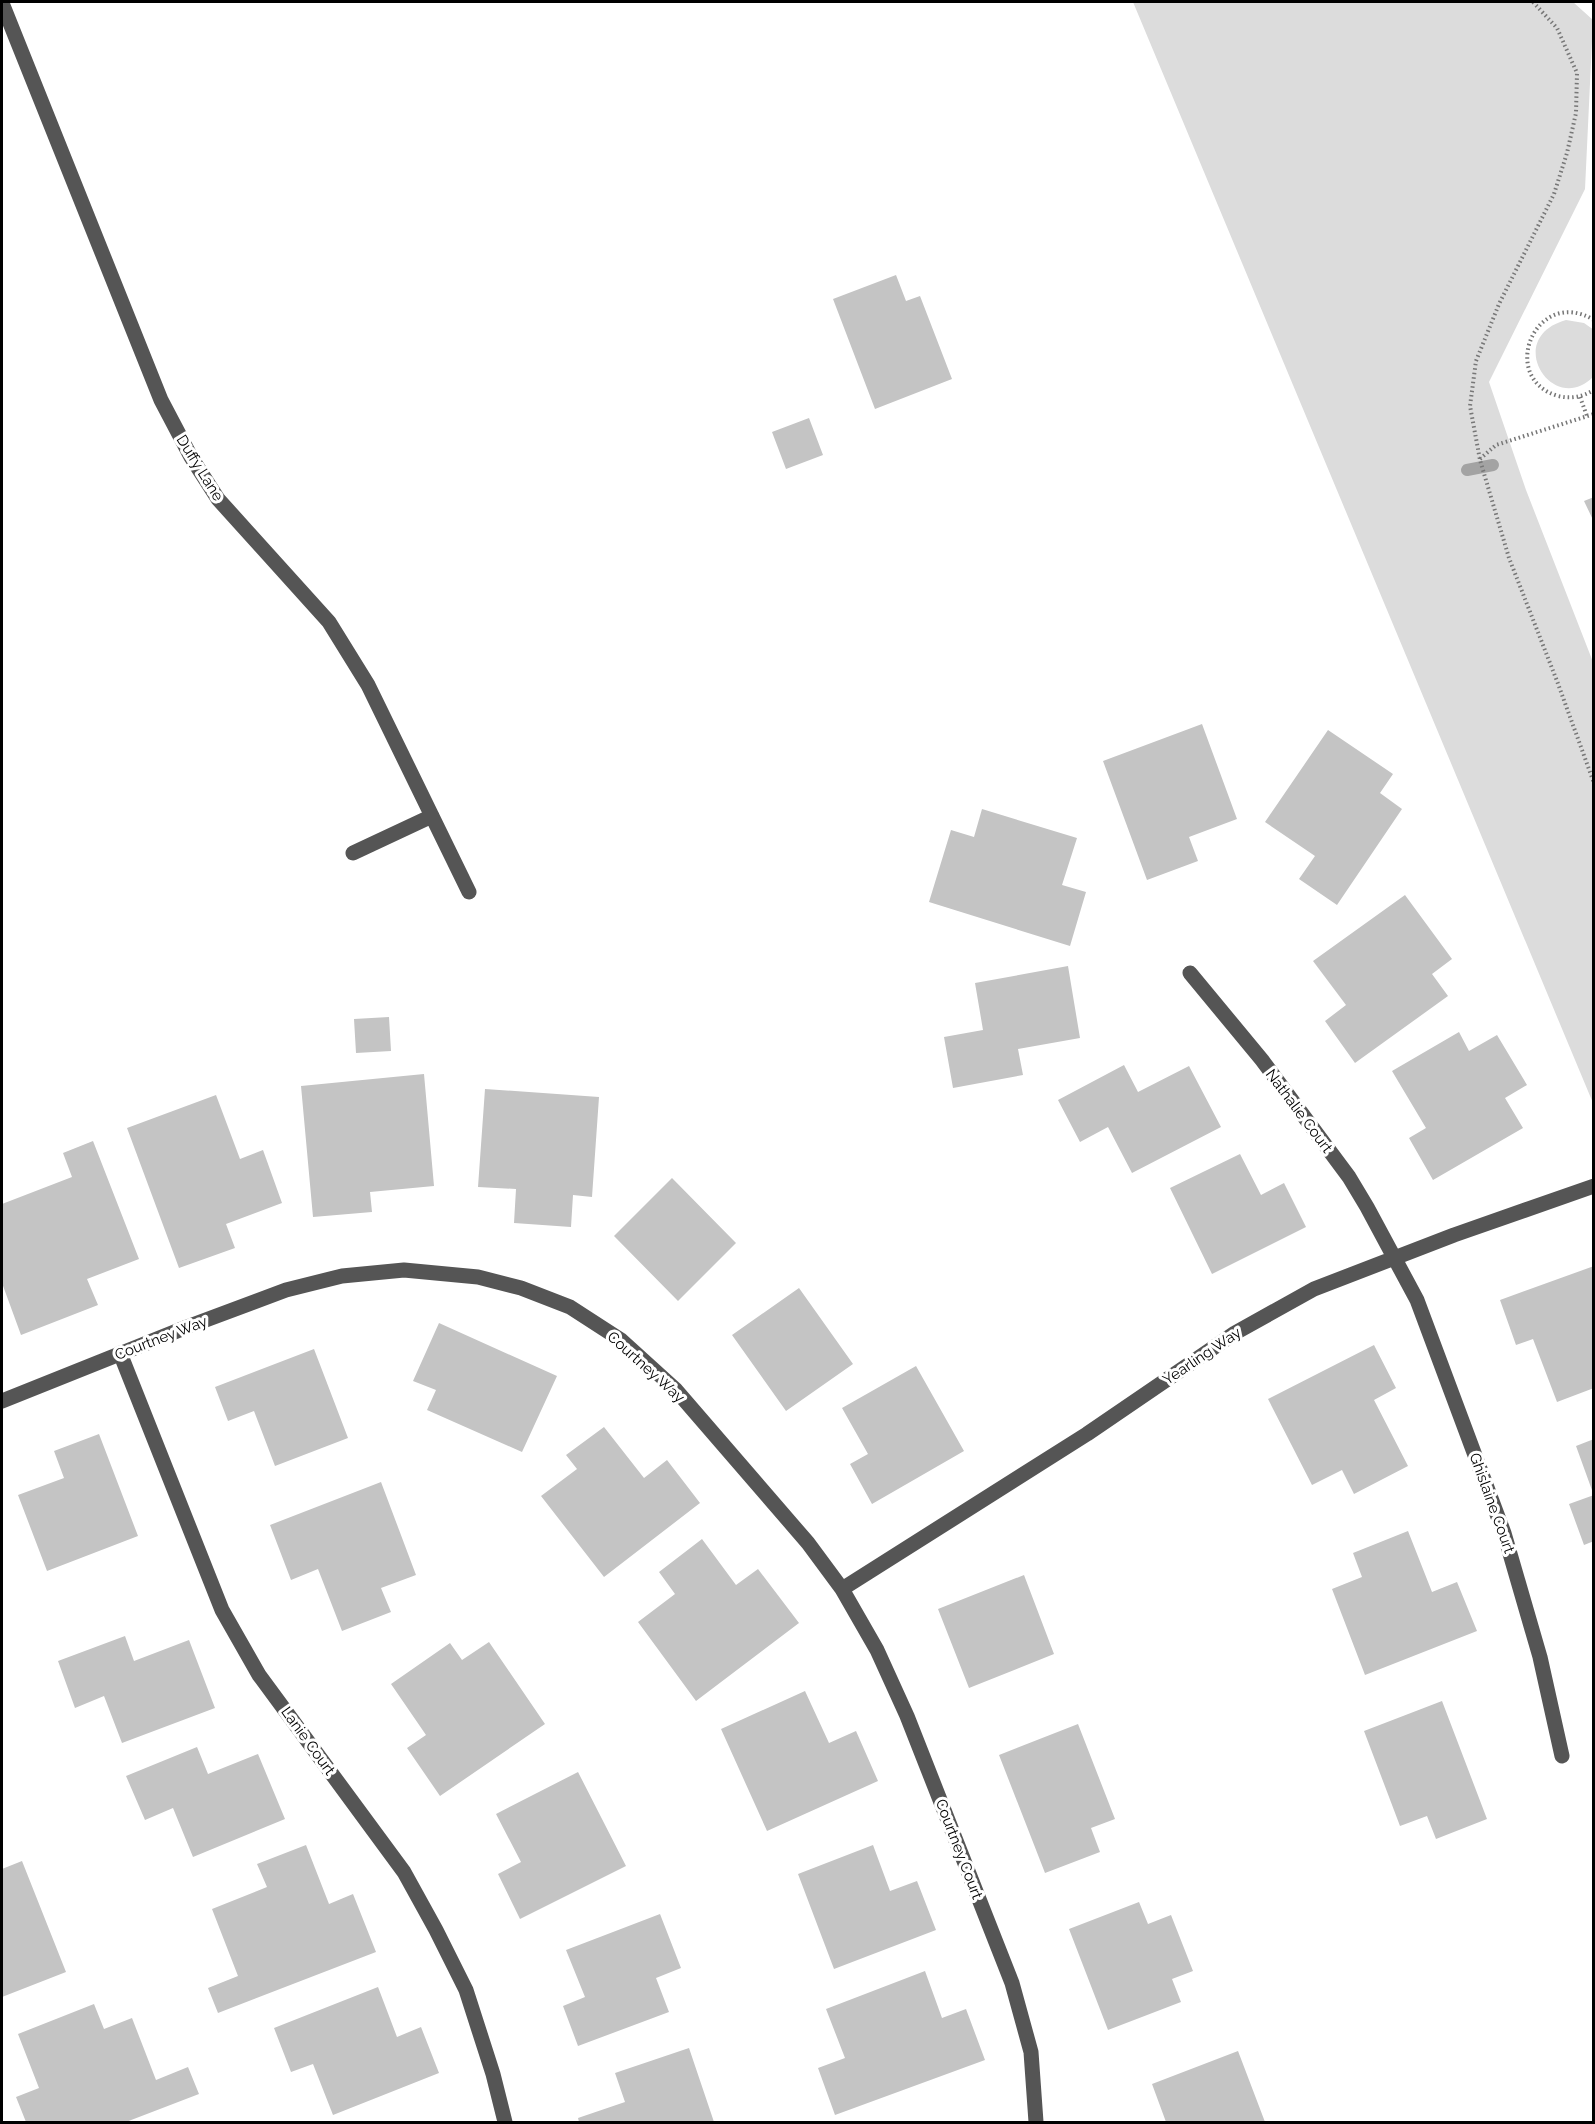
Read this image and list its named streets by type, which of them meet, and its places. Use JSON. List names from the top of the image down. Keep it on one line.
{"streets":{"street":["Duffy Lane","Nathalie Court","Courtney Way","Yearling Way","Ghislaine Court","Lanie Court","Courtney Court"]},"crossings":[["Nathalie Court","Yearling Way"],["Nathalie Court","Ghislaine Court"],["Courtney Way","Yearling Way"],["Courtney Way","Lanie Court"],["Courtney Way","Courtney Court"],["Yearling Way","Ghislaine Court"],["Yearling Way","Courtney Court"]]}
